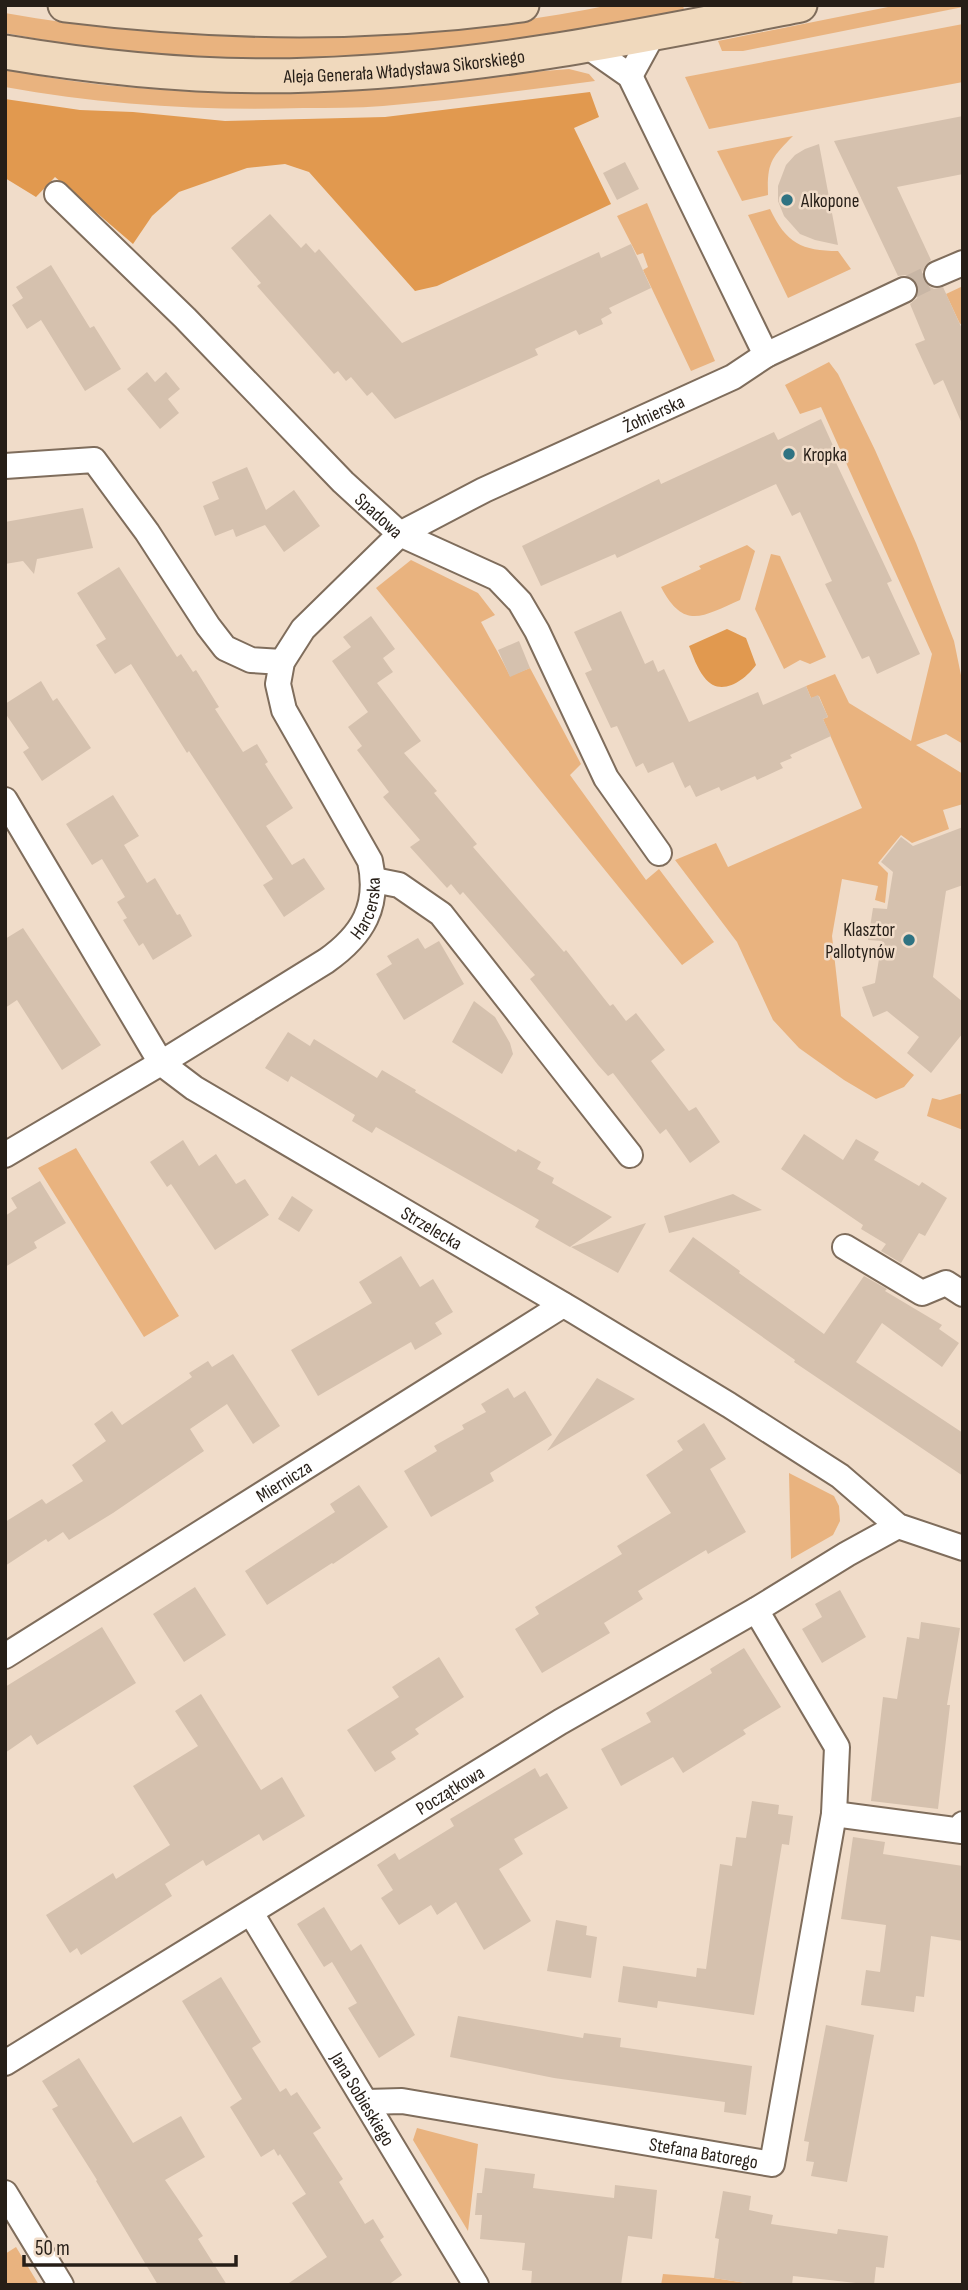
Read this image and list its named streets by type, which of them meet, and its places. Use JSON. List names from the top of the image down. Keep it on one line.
{"streets":{"main road":["Aleja Generała Władysława Sikorskiego"],"street":["Żołnierska","Spadowa","Harcerska","Strzelecka","Miernicza","Początkowa","Jana Sobieskiego","Stefana Batorego"]},"crossings":[["Żołnierska","Spadowa"],["Harcerska","Strzelecka"],["Strzelecka","Miernicza"],["Strzelecka","Początkowa"],["Początkowa","Jana Sobieskiego"],["Początkowa","Stefana Batorego"],["Jana Sobieskiego","Stefana Batorego"]],"places":["Alkopone","Kropka","Klasztor Pallotynów"],"scale_bar":"50 m"}
